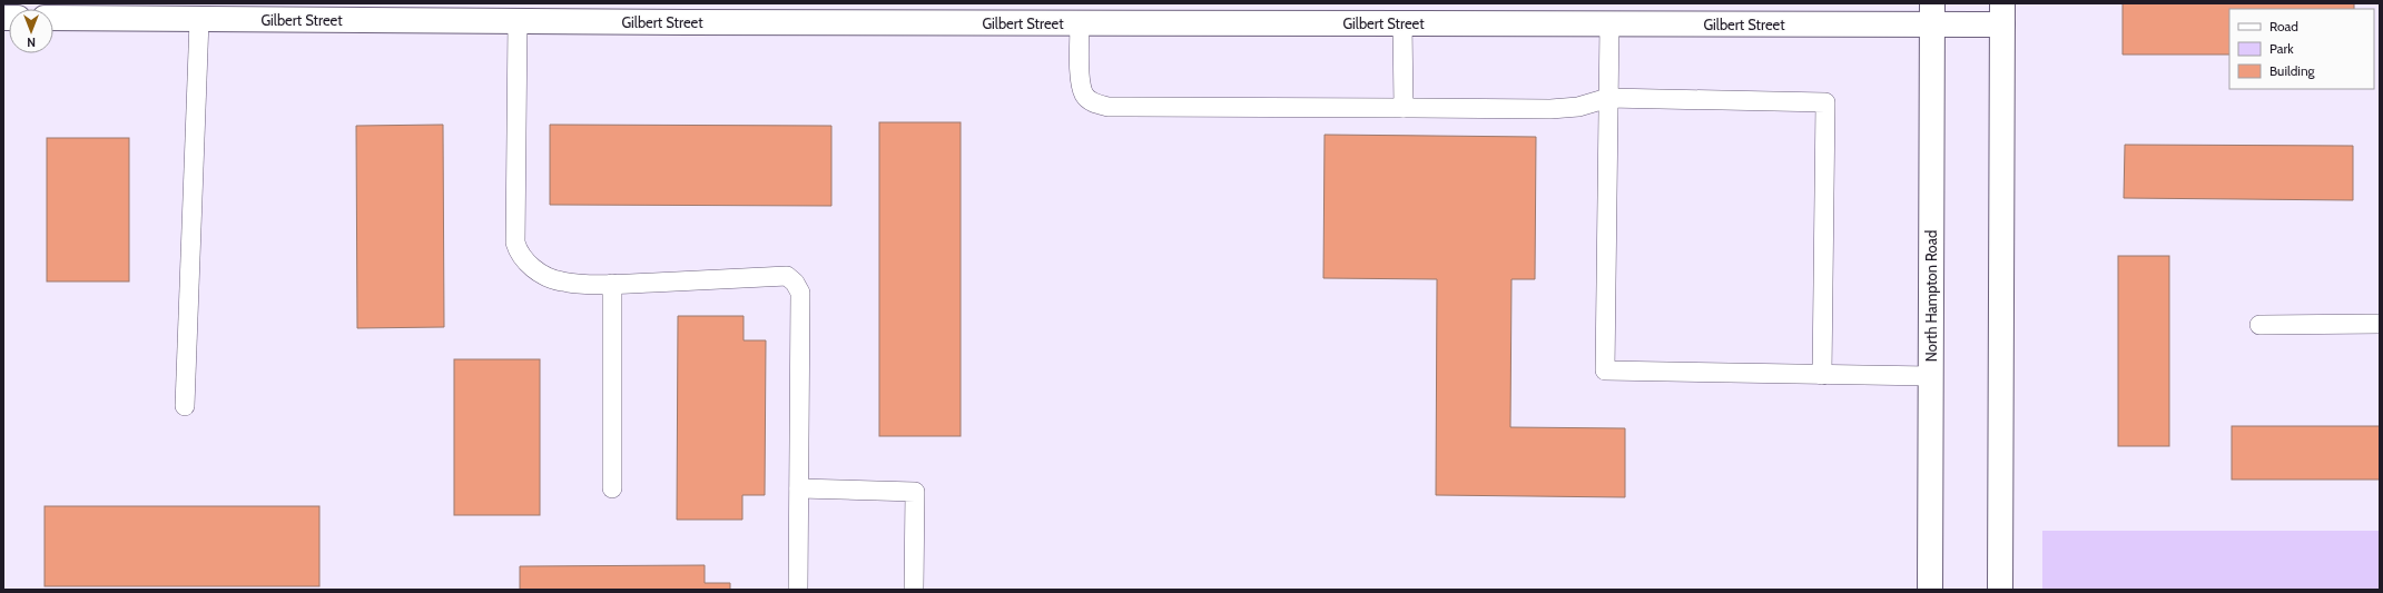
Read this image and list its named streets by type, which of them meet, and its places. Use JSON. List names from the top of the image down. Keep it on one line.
{"streets":{"street":["Gilbert Street","North Hampton Road"]},"crossings":[["Gilbert Street","North Hampton Road"]],"legend":["Road","Park","Building"],"north":"bottom"}
